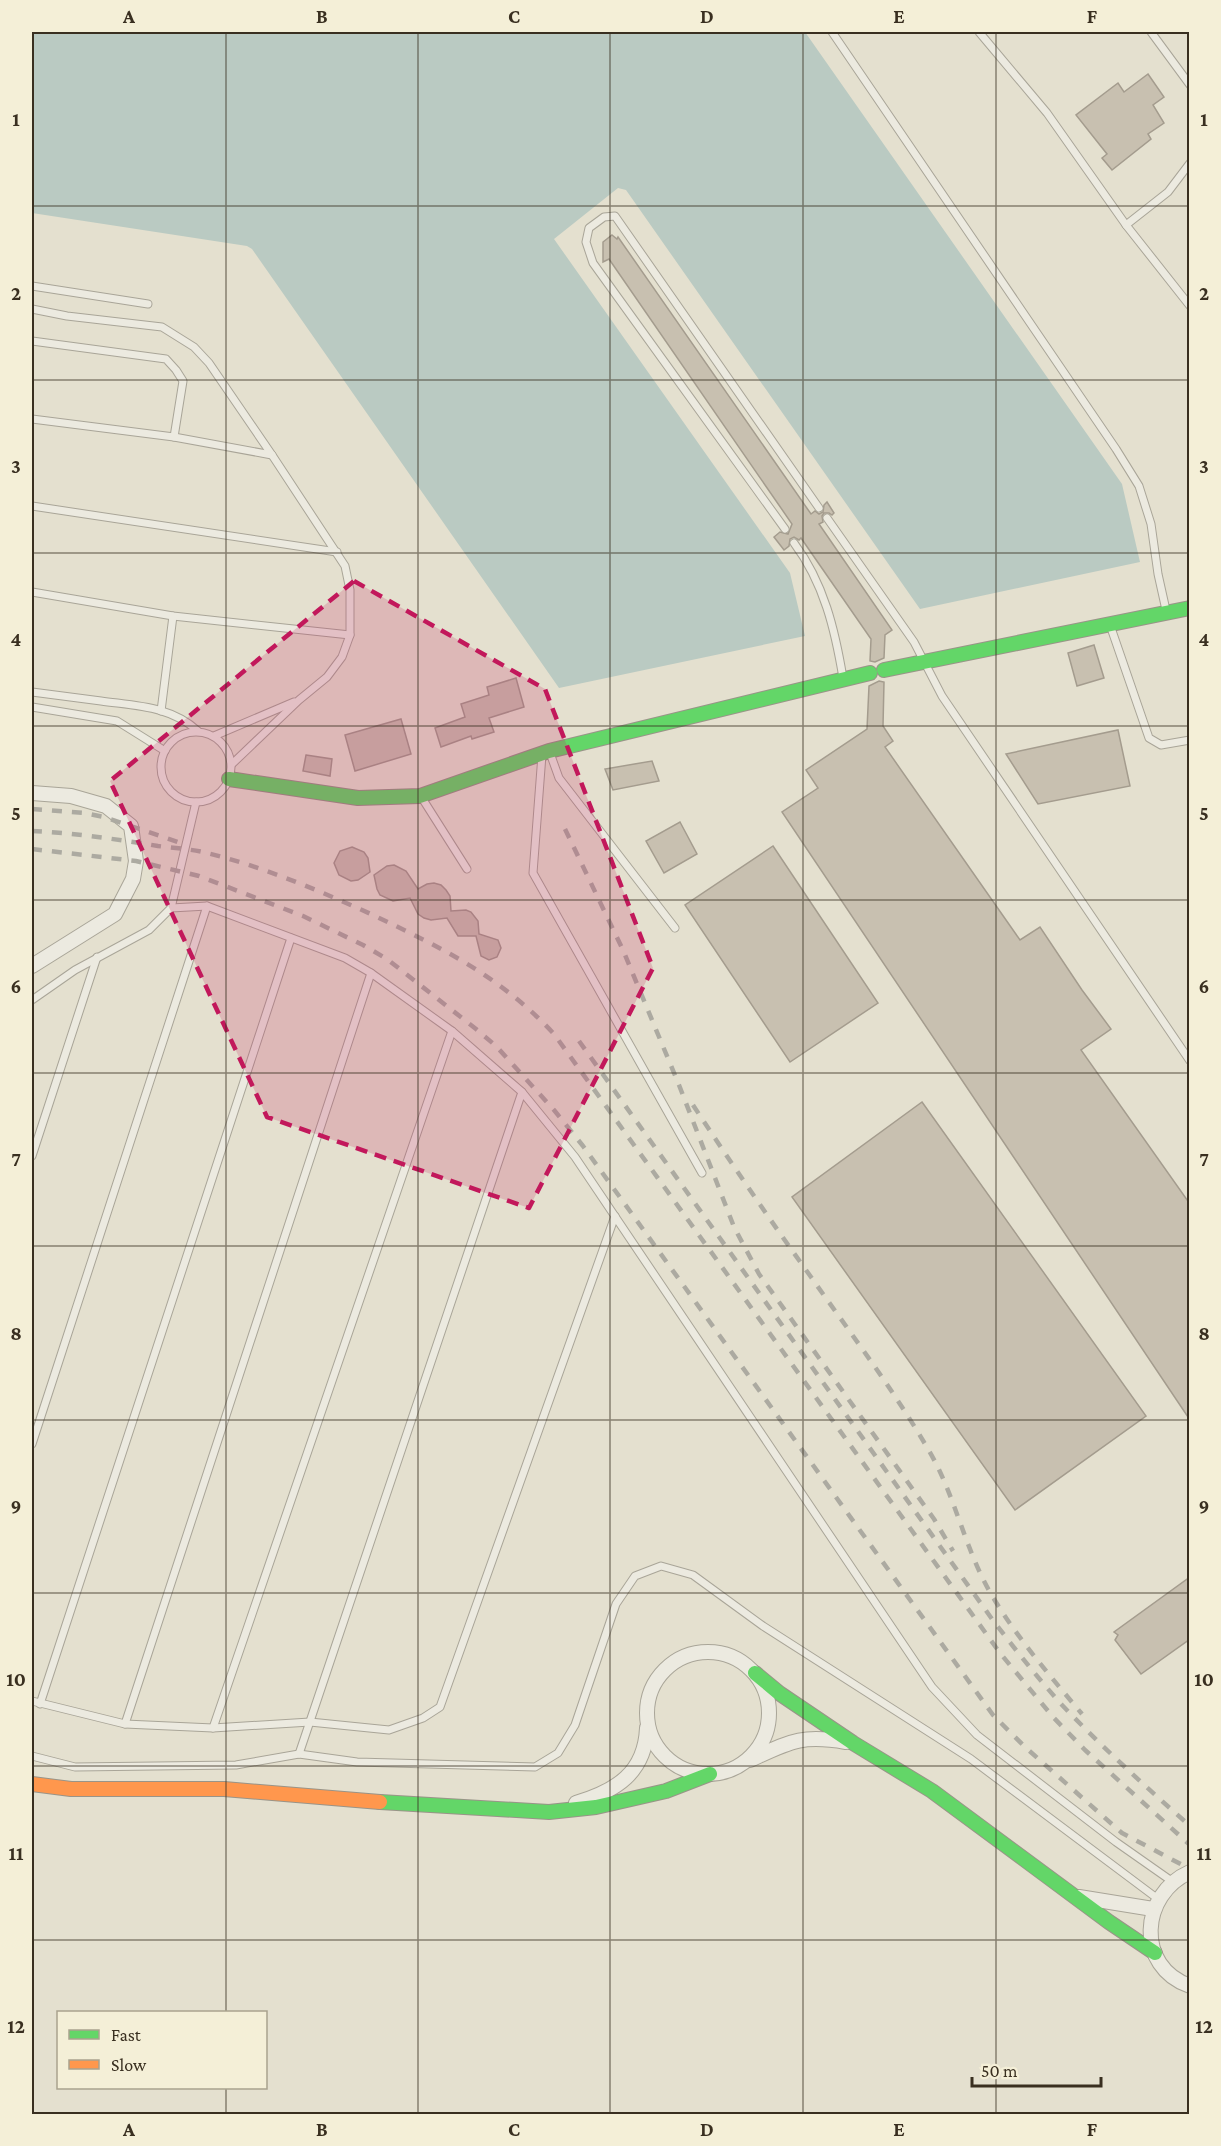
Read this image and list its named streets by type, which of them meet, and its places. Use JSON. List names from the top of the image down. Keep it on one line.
{"legend":["Fast","Slow"],"scale_bar":"50 m","grid":{"columns":["A","B","C","D","E","F"],"rows":["1","2","3","4","5","6","7","8","9","10","11","12"]}}
